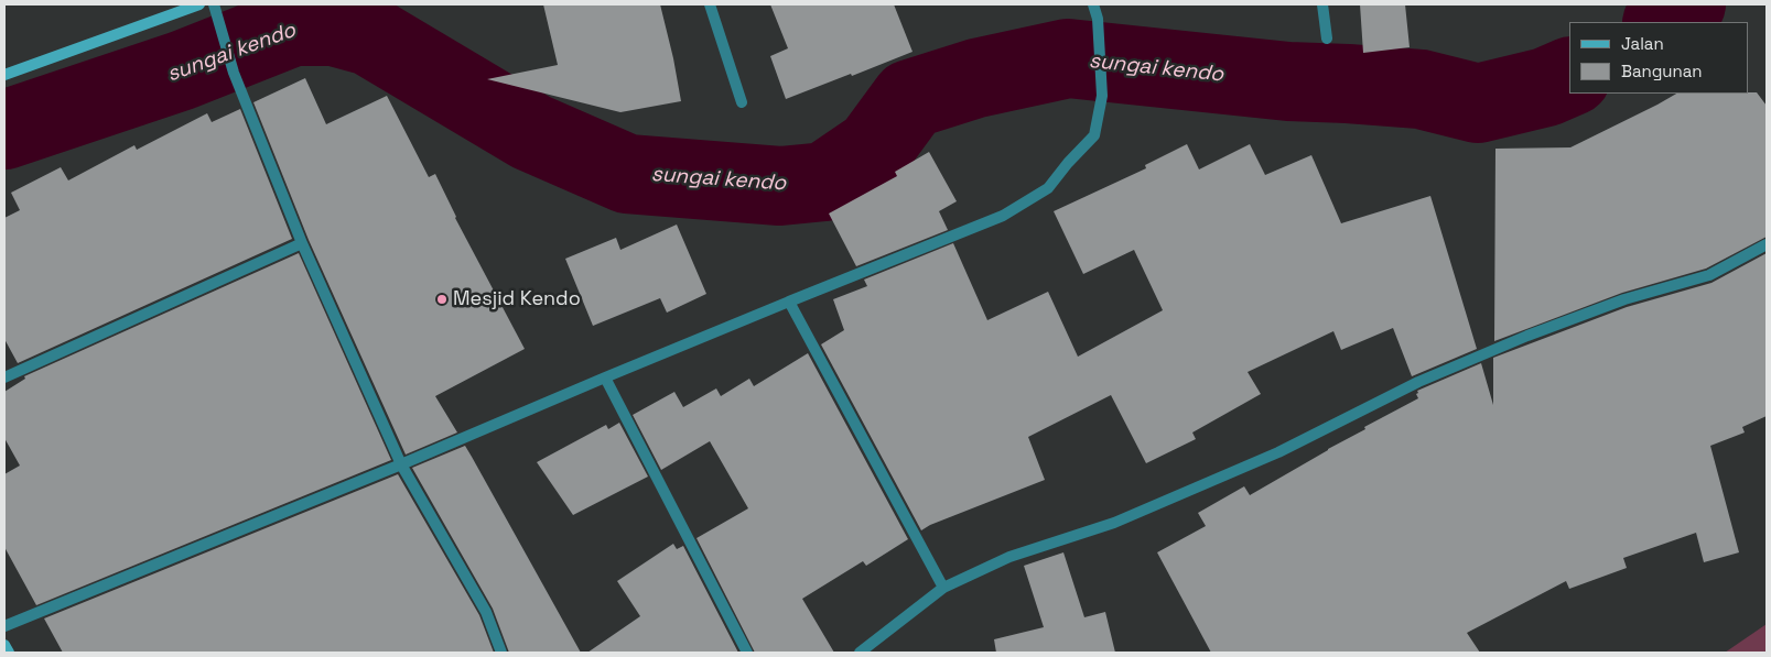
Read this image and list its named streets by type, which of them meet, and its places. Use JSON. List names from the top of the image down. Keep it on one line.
{"water":["sungai kendo"],"places":["Mesjid Kendo"],"legend":["Jalan","Bangunan"]}
